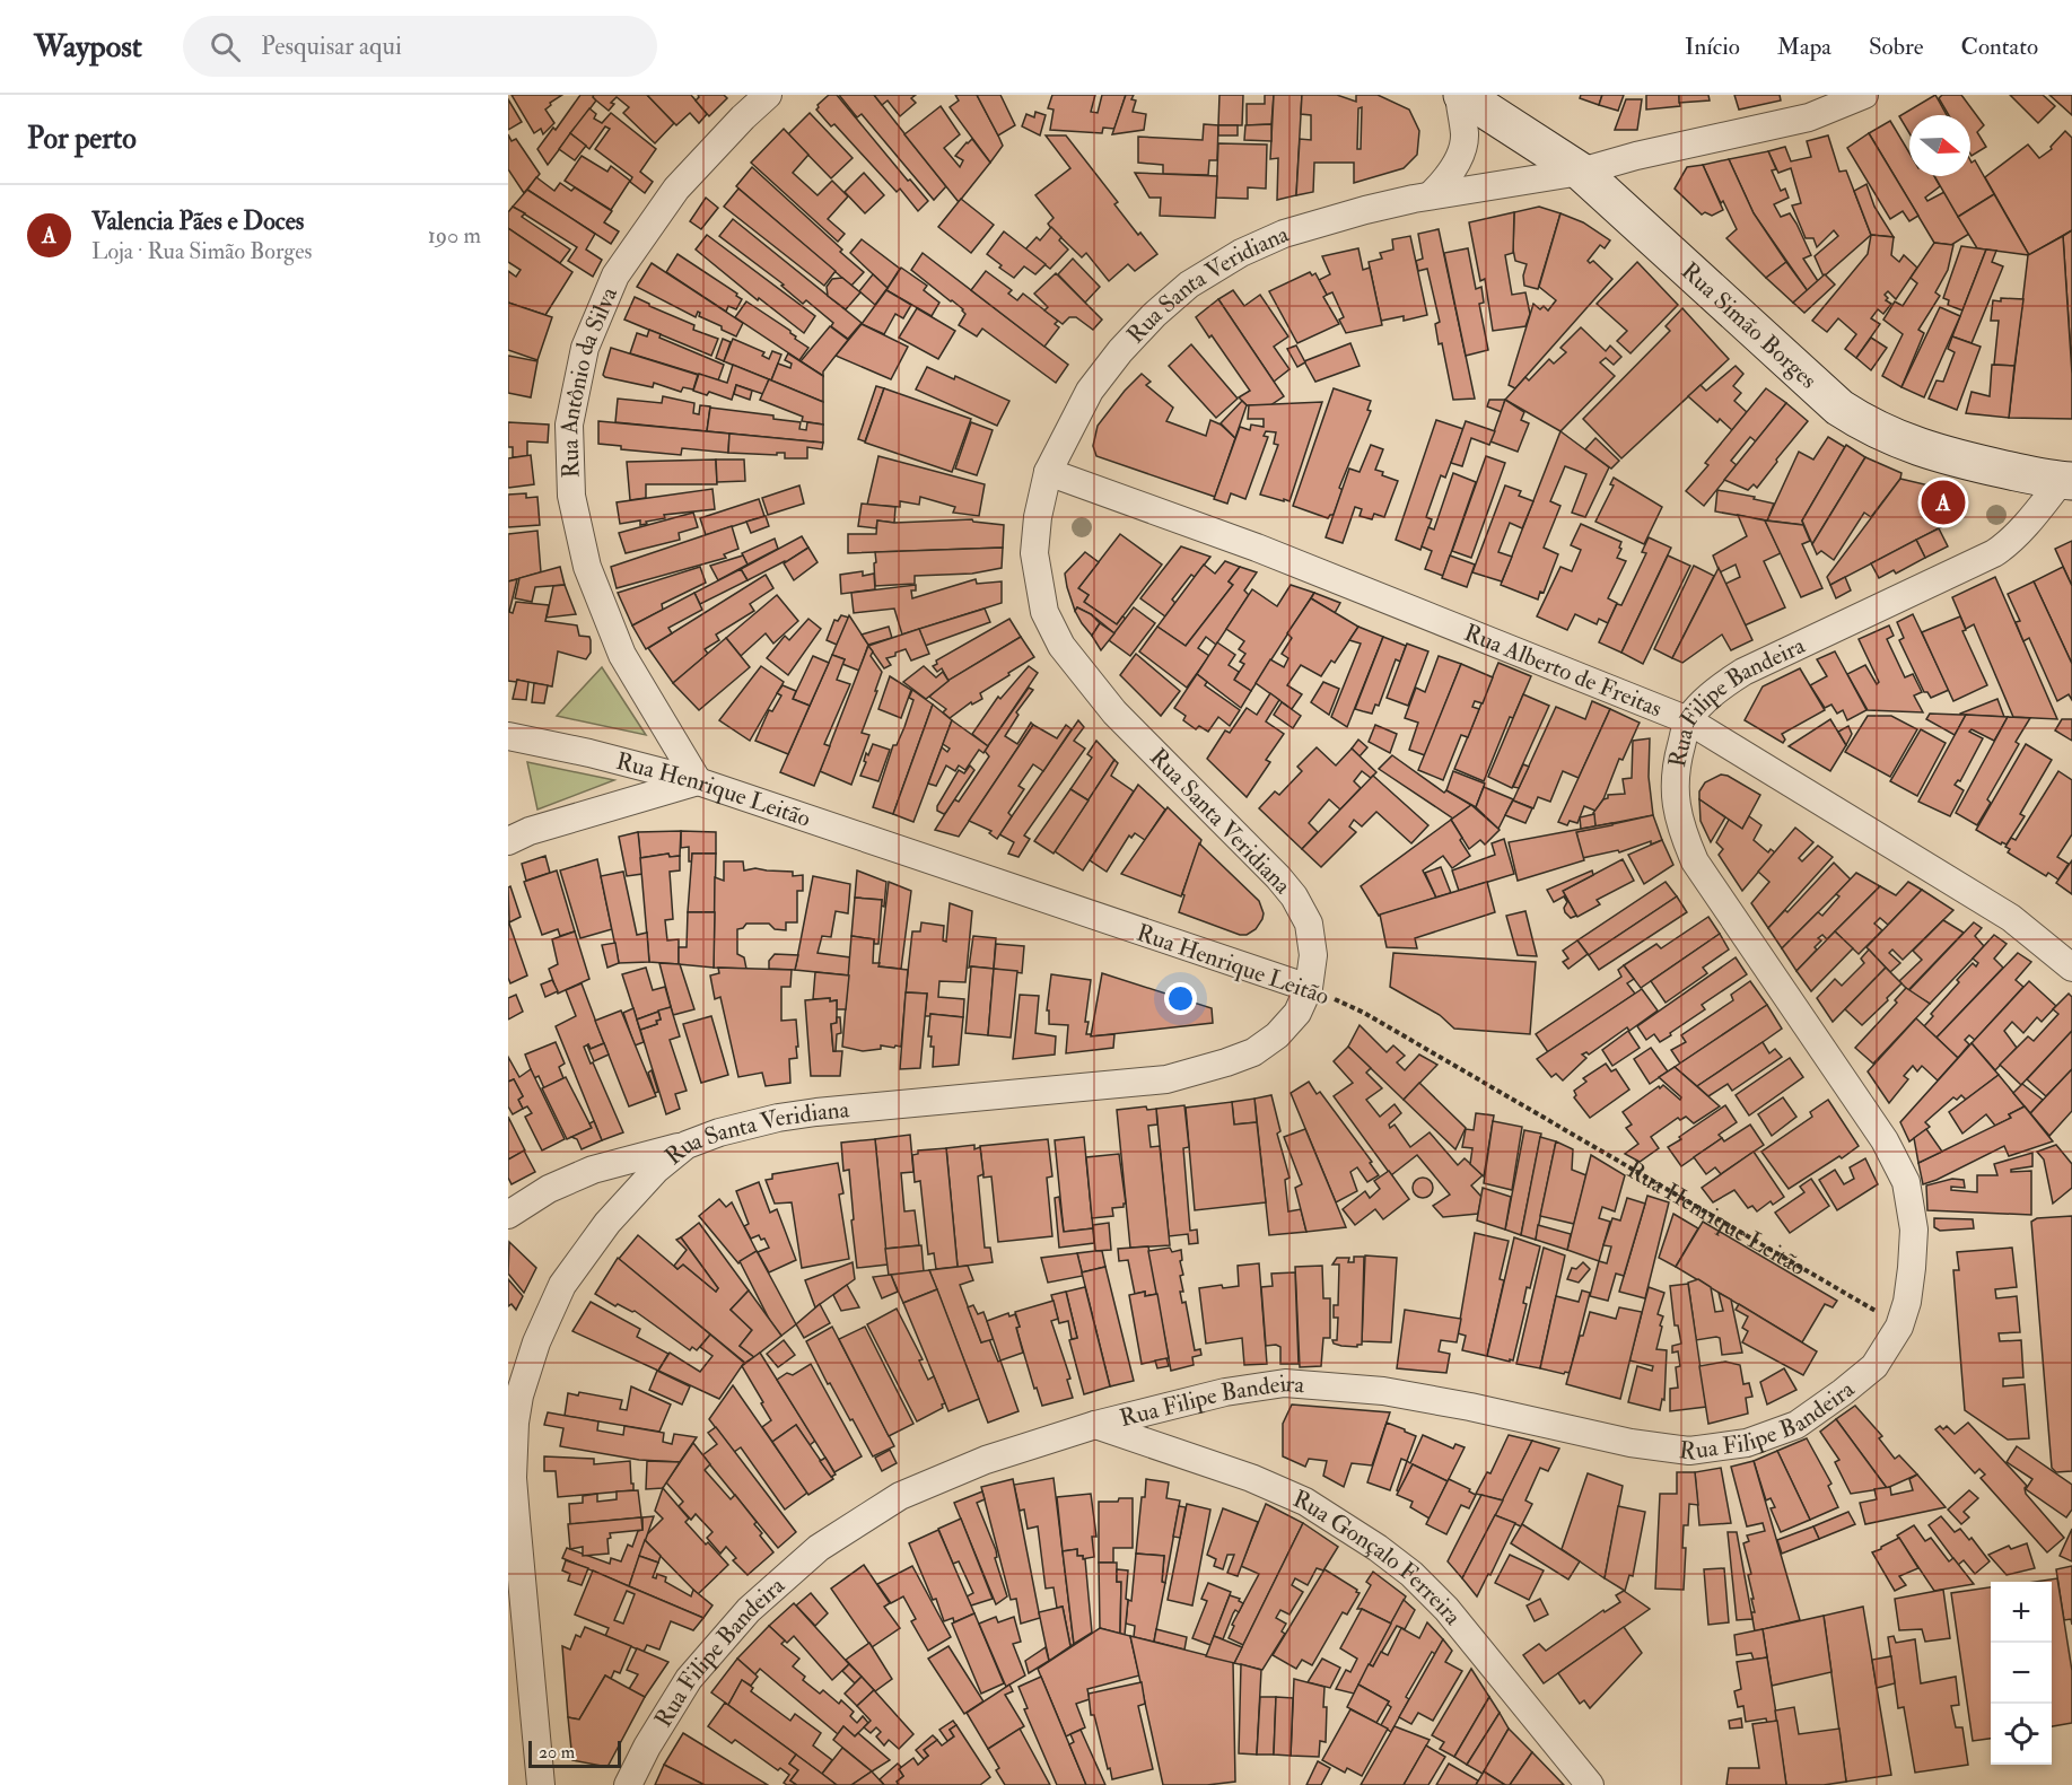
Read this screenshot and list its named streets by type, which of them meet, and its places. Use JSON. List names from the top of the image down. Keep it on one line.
{"streets":{"street":["Rua Santa Veridiana","Rua Simão Borges","Rua Antônio da Silva","Rua Alberto de Freitas","Rua Filipe Bandeira","Rua Henrique Leitão","Rua Gonçalo Ferreira"]},"crossings":[["Rua Santa Veridiana","Rua Simão Borges"],["Rua Santa Veridiana","Rua Alberto de Freitas"],["Rua Santa Veridiana","Rua Henrique Leitão"],["Rua Simão Borges","Rua Filipe Bandeira"],["Rua Antônio da Silva","Rua Henrique Leitão"],["Rua Alberto de Freitas","Rua Filipe Bandeira"],["Rua Filipe Bandeira","Rua Henrique Leitão"],["Rua Filipe Bandeira","Rua Gonçalo Ferreira"]],"scale_bar":"20 m","north":"right","page":{"header":"Waypost","search":"Pesquisar aqui","nav":["Início","Mapa","Sobre","Contato"],"heading":"Por perto","list":[{"mark":"A","name":"Valencia Pães e Doces","note":"Loja · Rua Simão Borges","value":"190 m"}],"pins":"A","map_buttons":["+","−"],"scale":"20 m"}}
